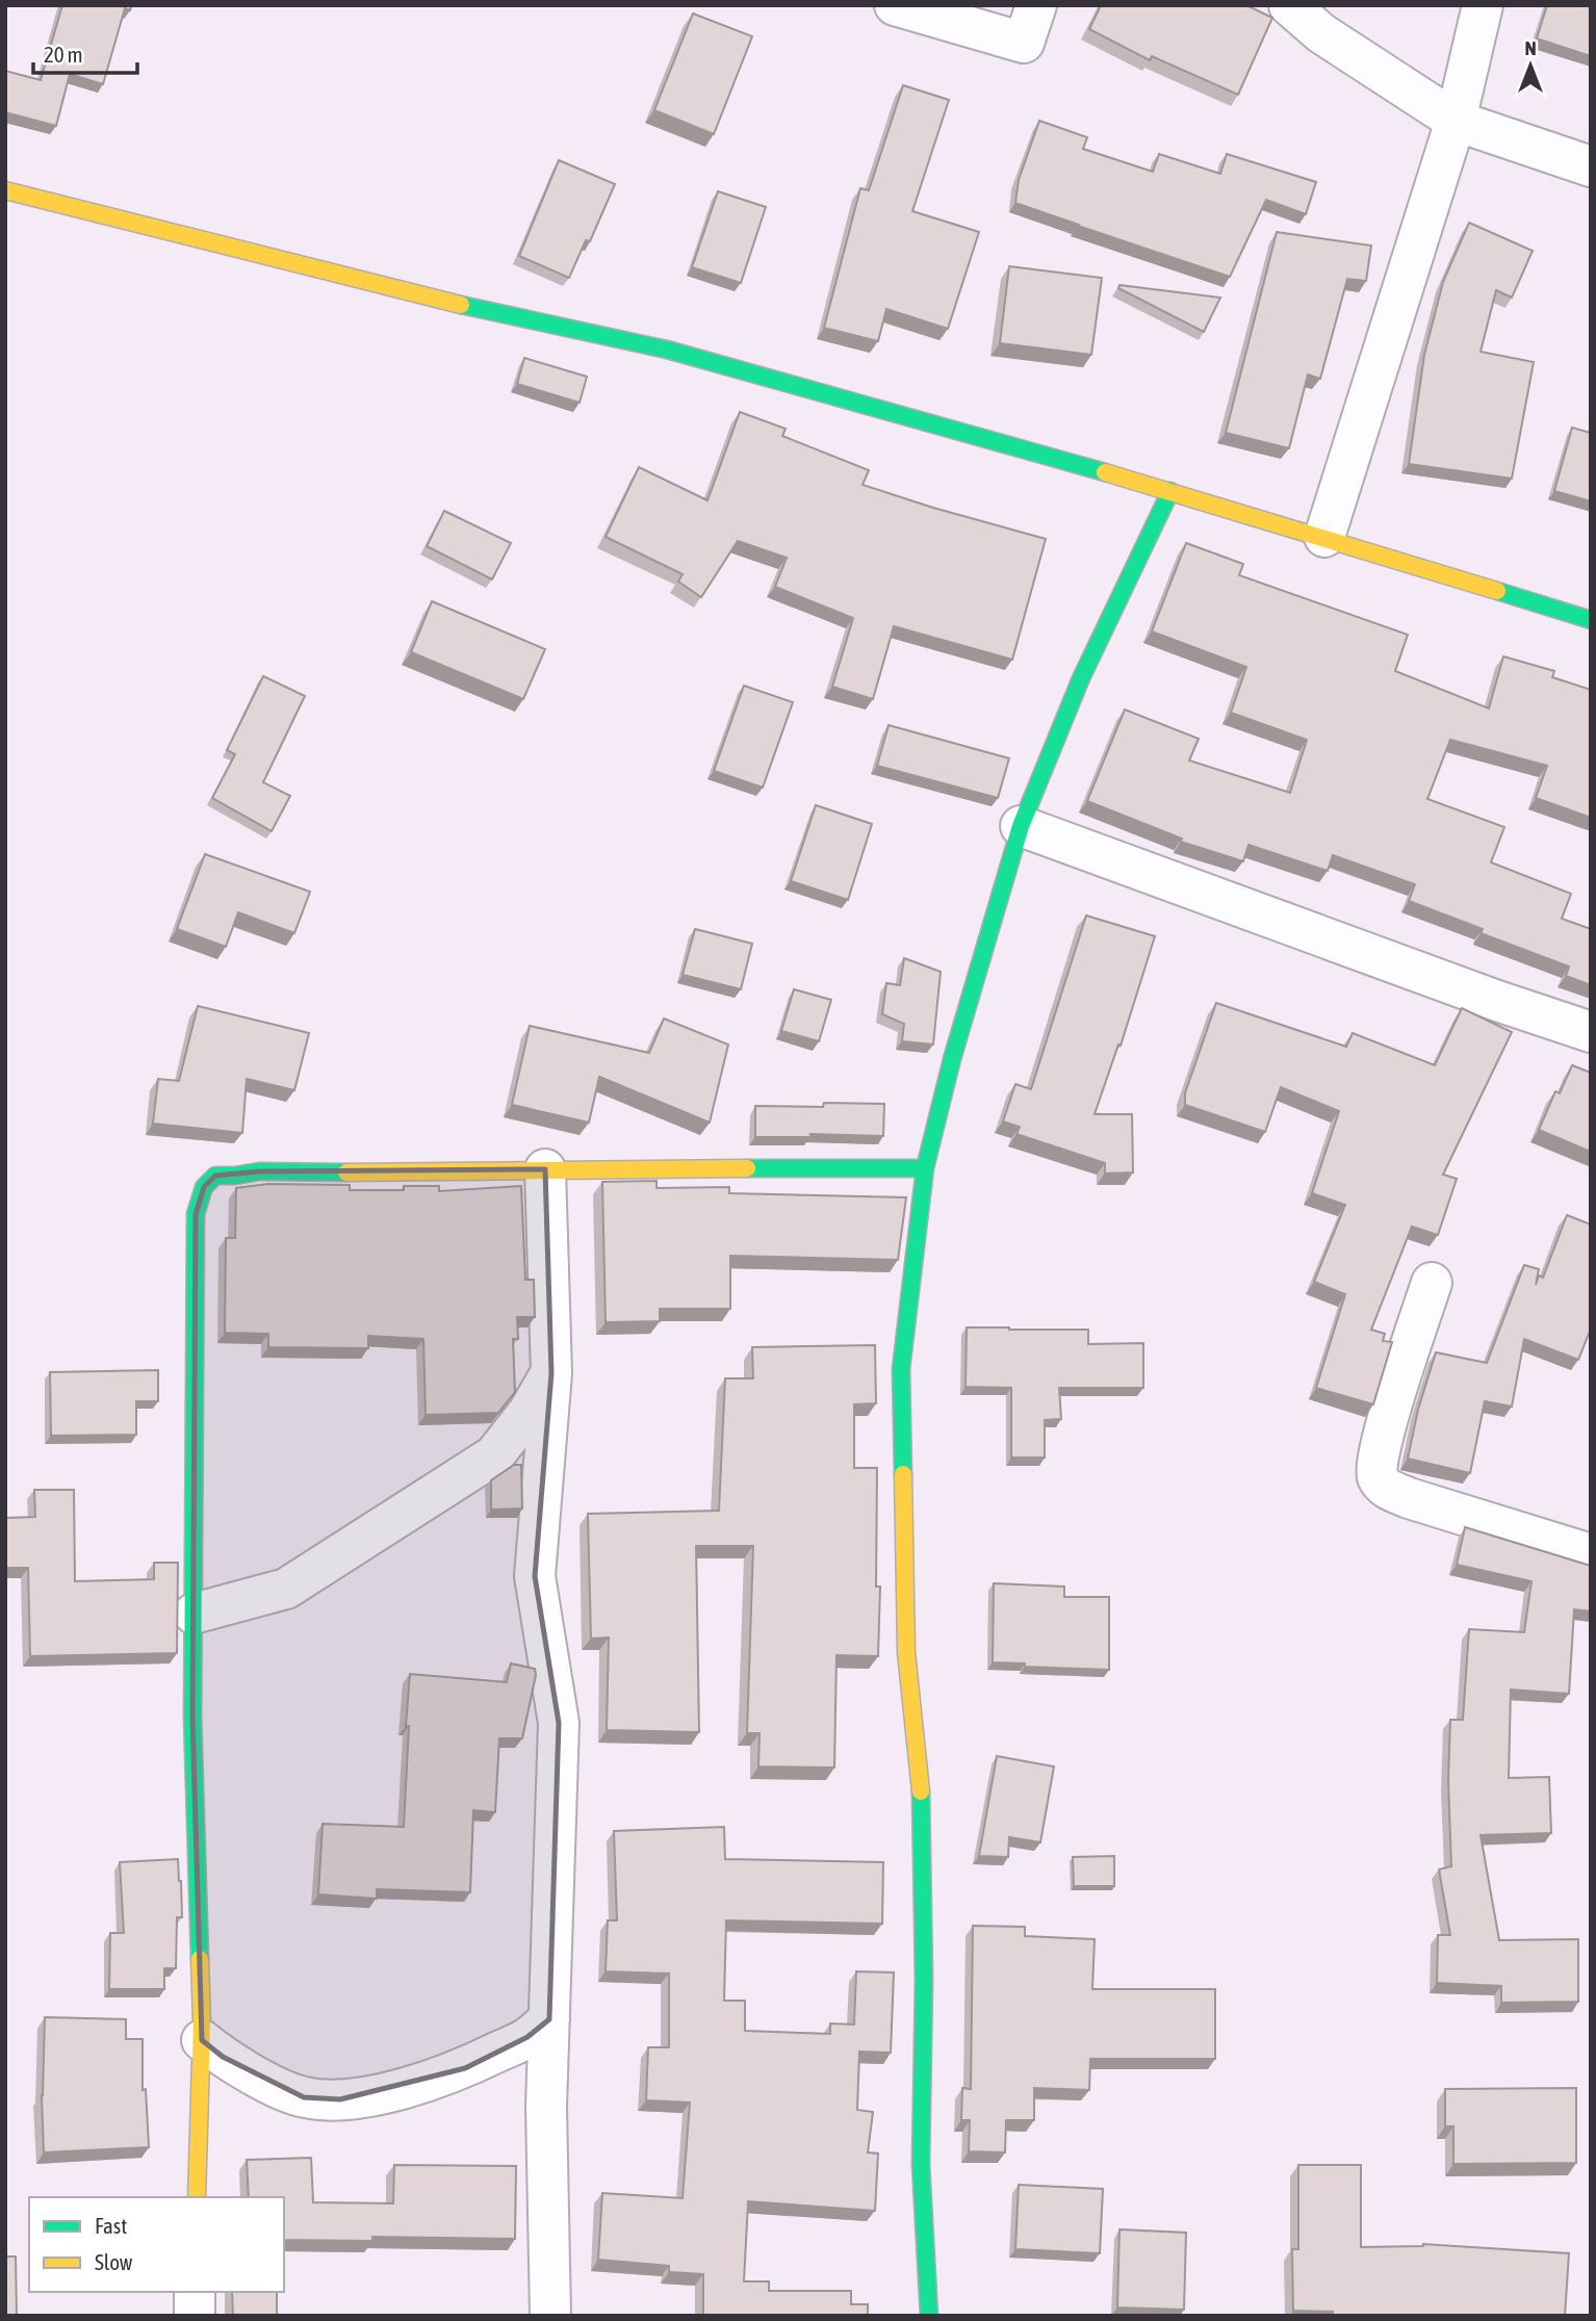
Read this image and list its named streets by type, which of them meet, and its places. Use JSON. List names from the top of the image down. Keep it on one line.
{"legend":["Fast","Slow"],"scale_bar":"20 m","north":"top"}
